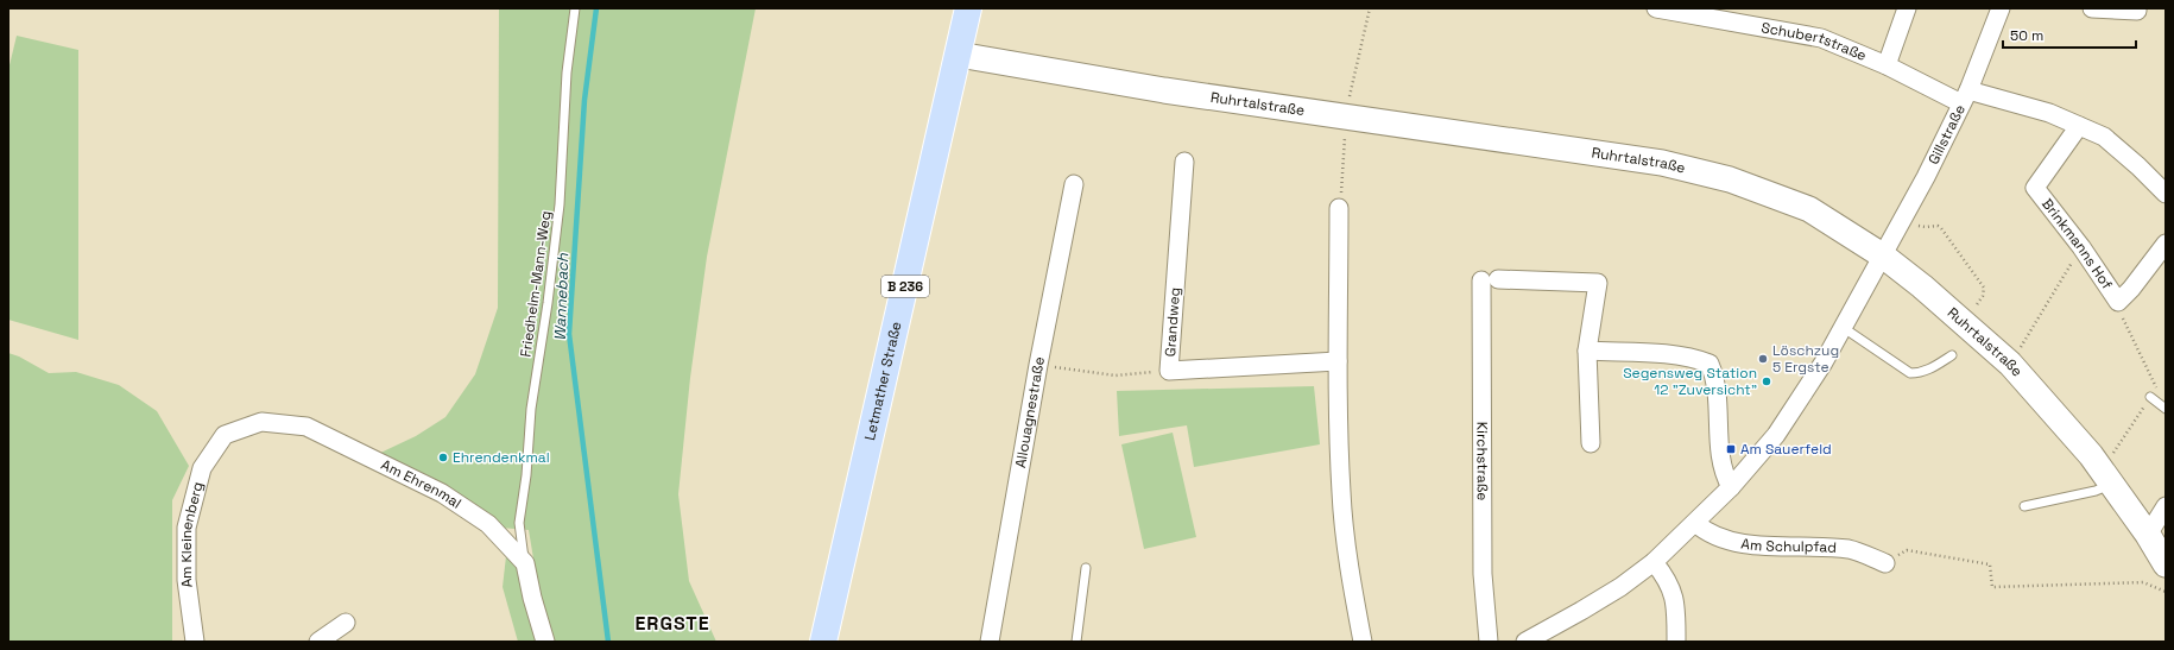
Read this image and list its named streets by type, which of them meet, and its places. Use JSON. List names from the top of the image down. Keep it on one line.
{"streets":{"main road":["Ruhrtalstraße","B 236","Letmather Straße"],"street":["Schubertstraße","Gillstraße","Brinkmanns Hof","Grandweg","Allouagnestraße","Kirchstraße","Am Ehrenmal","Am Kleinenberg","Am Schulpfad"],"lane":["Friedhelm-Mann-Weg"]},"crossings":[["Schubertstraße","Gillstraße"],["Ruhrtalstraße","Gillstraße"],["Ruhrtalstraße","Letmather Straße"],["Friedhelm-Mann-Weg","Am Ehrenmal"],["Am Ehrenmal","Am Kleinenberg"]],"districts":["ERGSTE"],"water":["Wannebach"],"places":{"other":["Löschzug 5 Ergste","Segensweg Station 12 \"Zuversicht\"","Ehrendenkmal"],"transit":["Am Sauerfeld"]},"scale_bar":"50 m"}
